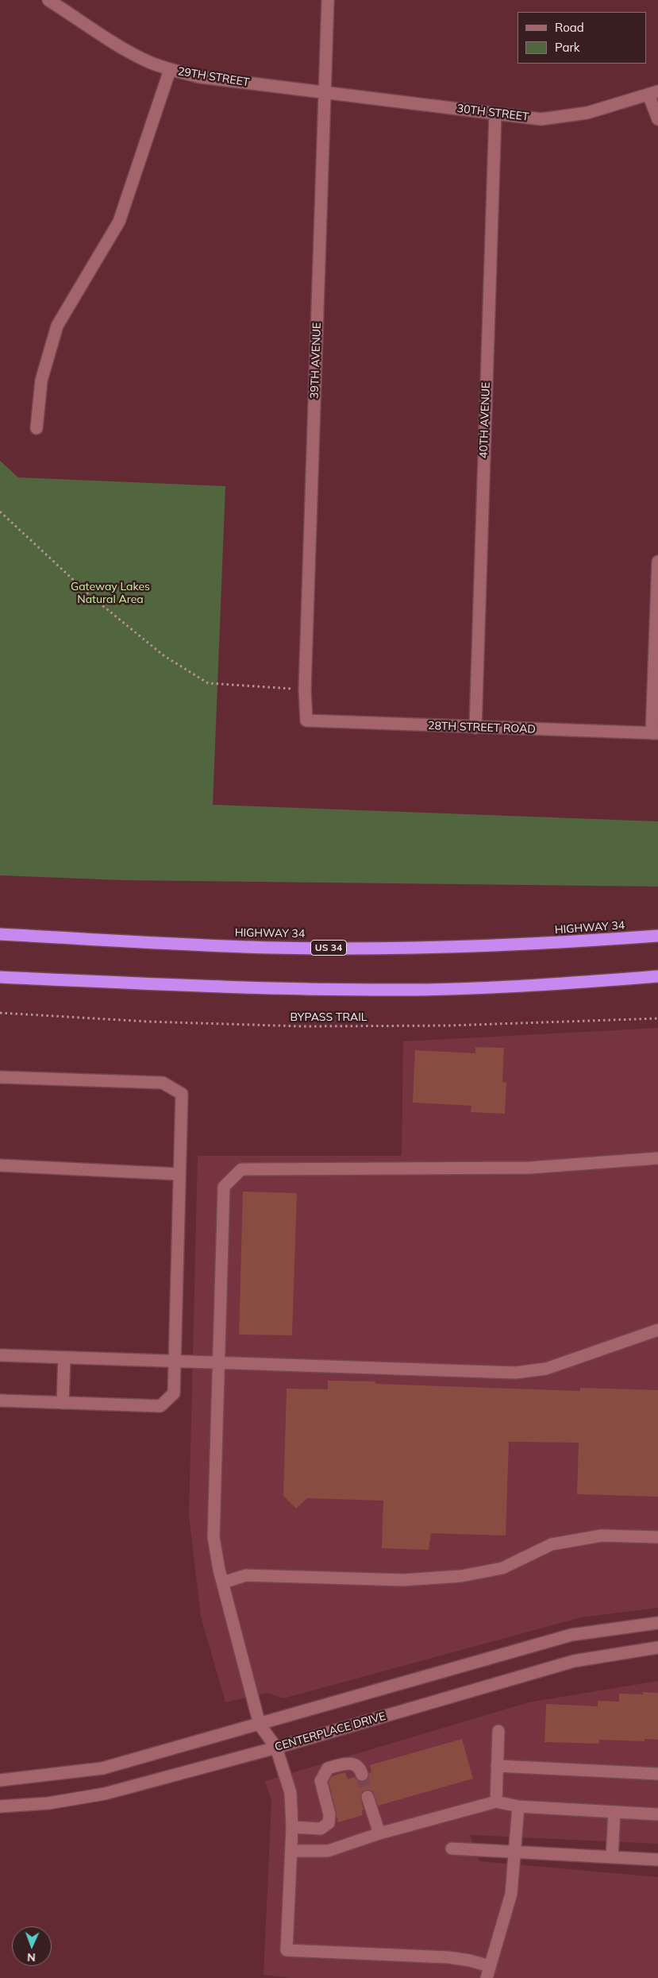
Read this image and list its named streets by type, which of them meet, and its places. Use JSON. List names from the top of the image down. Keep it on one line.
{"streets":{"highway":["HIGHWAY 34","US 34"],"street":["29TH STREET","30TH STREET","39TH AVENUE","40TH AVENUE","28TH STREET ROAD","CENTERPLACE DRIVE"],"path":["BYPASS TRAIL"]},"crossings":[["29TH STREET","30TH STREET"],["29TH STREET","39TH AVENUE"],["30TH STREET","39TH AVENUE"],["30TH STREET","40TH AVENUE"],["39TH AVENUE","28TH STREET ROAD"],["40TH AVENUE","28TH STREET ROAD"]],"parks":["Gateway Lakes Natural Area"],"legend":["Road","Park"],"north":"bottom"}
